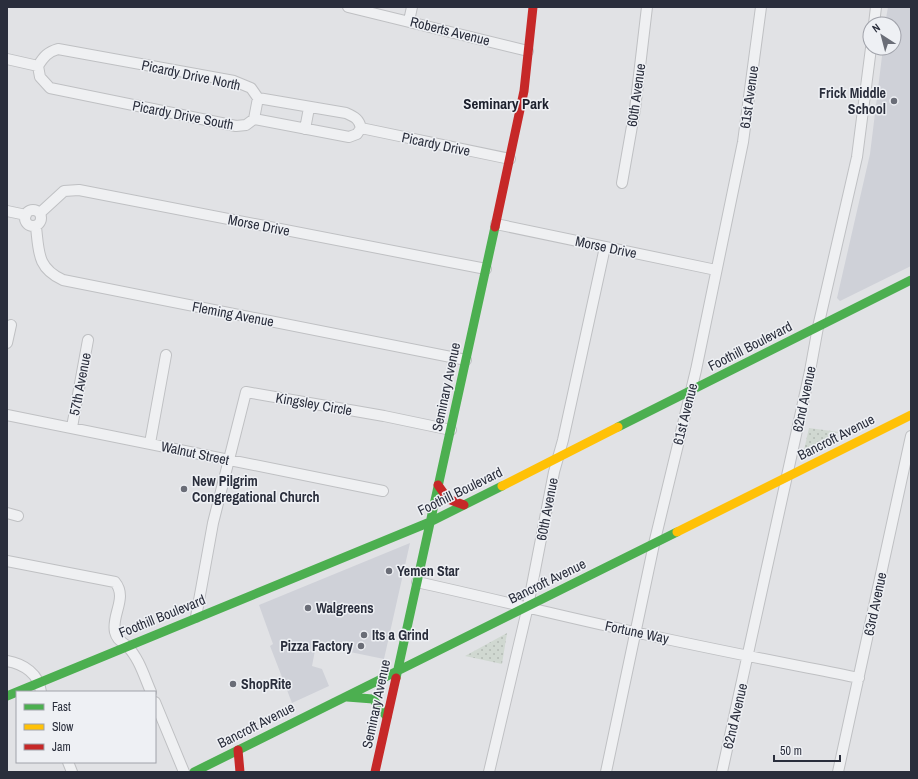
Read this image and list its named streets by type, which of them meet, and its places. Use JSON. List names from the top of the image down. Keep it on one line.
{"streets":{"street":["Roberts Avenue","Picardy Drive North","60th Avenue","61st Avenue","Picardy Drive South","Picardy Drive","Morse Drive","Fleming Avenue","Foothill Boulevard","57th Avenue","Seminary Avenue","62nd Avenue","Kingsley Circle","Bancroft Avenue","Walnut Street","63rd Avenue","Fortune Way"]},"crossings":[["Roberts Avenue","Seminary Avenue"],["Picardy Drive North","Picardy Drive South"],["Picardy Drive North","Picardy Drive"],["60th Avenue","Morse Drive"],["60th Avenue","Foothill Boulevard"],["60th Avenue","Bancroft Avenue"],["60th Avenue","Fortune Way"],["61st Avenue","Morse Drive"],["61st Avenue","Foothill Boulevard"],["61st Avenue","Bancroft Avenue"],["61st Avenue","Fortune Way"],["Picardy Drive South","Picardy Drive"],["Picardy Drive","Seminary Avenue"],["Morse Drive","Fleming Avenue"],["Morse Drive","Seminary Avenue"],["Fleming Avenue","Seminary Avenue"],["Foothill Boulevard","Seminary Avenue"],["Foothill Boulevard","62nd Avenue"],["57th Avenue","Walnut Street"],["Seminary Avenue","Kingsley Circle"],["Seminary Avenue","Bancroft Avenue"],["Seminary Avenue","Fortune Way"],["62nd Avenue","Bancroft Avenue"],["62nd Avenue","Fortune Way"],["Kingsley Circle","Walnut Street"],["Bancroft Avenue","Fortune Way"],["63rd Avenue","Fortune Way"]],"districts":["Seminary Park"],"places":["Frick Middle School","New Pilgrim Congregational Church","Yemen Star","Walgreens","Its a Grind","Pizza Factory","ShopRite"],"legend":["Fast","Slow","Jam"],"scale_bar":"50 m","north":"top left"}
